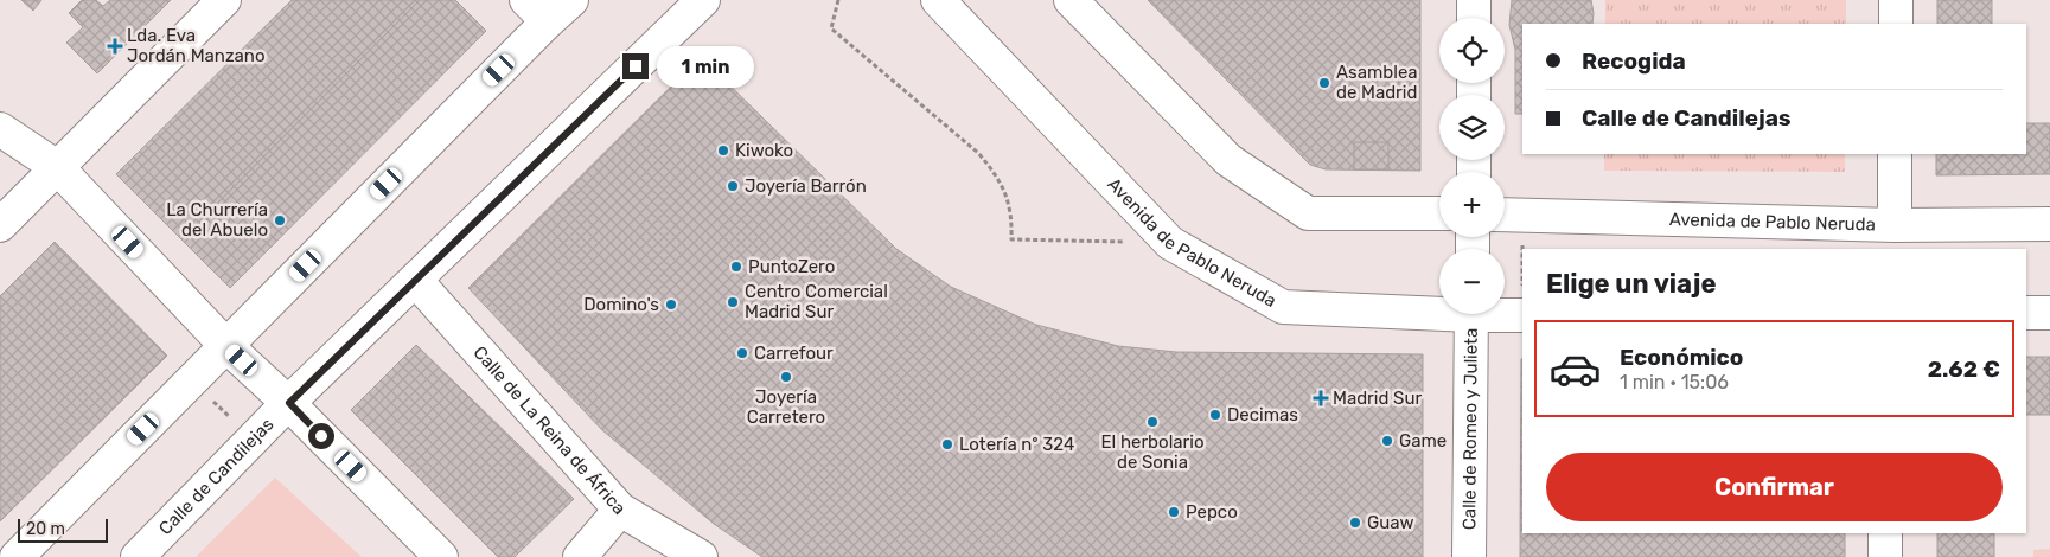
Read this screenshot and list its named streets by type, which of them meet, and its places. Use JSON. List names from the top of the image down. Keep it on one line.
{"streets":{"street":["Avenida de Pablo Neruda","Calle de La Reina de África","Calle de Romeo y Julieta","Calle de Candilejas"]},"crossings":[["Calle de La Reina de África","Calle de Candilejas"]],"places":{"health":["Lda. Eva Jordán Manzano","Madrid Sur"],"other":["Asamblea de Madrid","Kiwoko","Joyería Barrón","La Churrería del Abuelo","PuntoZero","Centro Comercial Madrid Sur","Domino's","Carrefour","Joyería Carretero","Decimas","El herbolario de Sonia","Game","Lotería nº 324","Pepco","Guaw"]},"scale_bar":"20 m","page":{"map_buttons":["+","−"],"banner":["Recogida","Calle de Candilejas"],"bubble":"1 min","heading":"Elige un viaje","list":[{"name":"Económico","note":"1 min · 15:06","value":"2.62 €"}],"buttons":"Confirmar","scale":"20 m"}}
